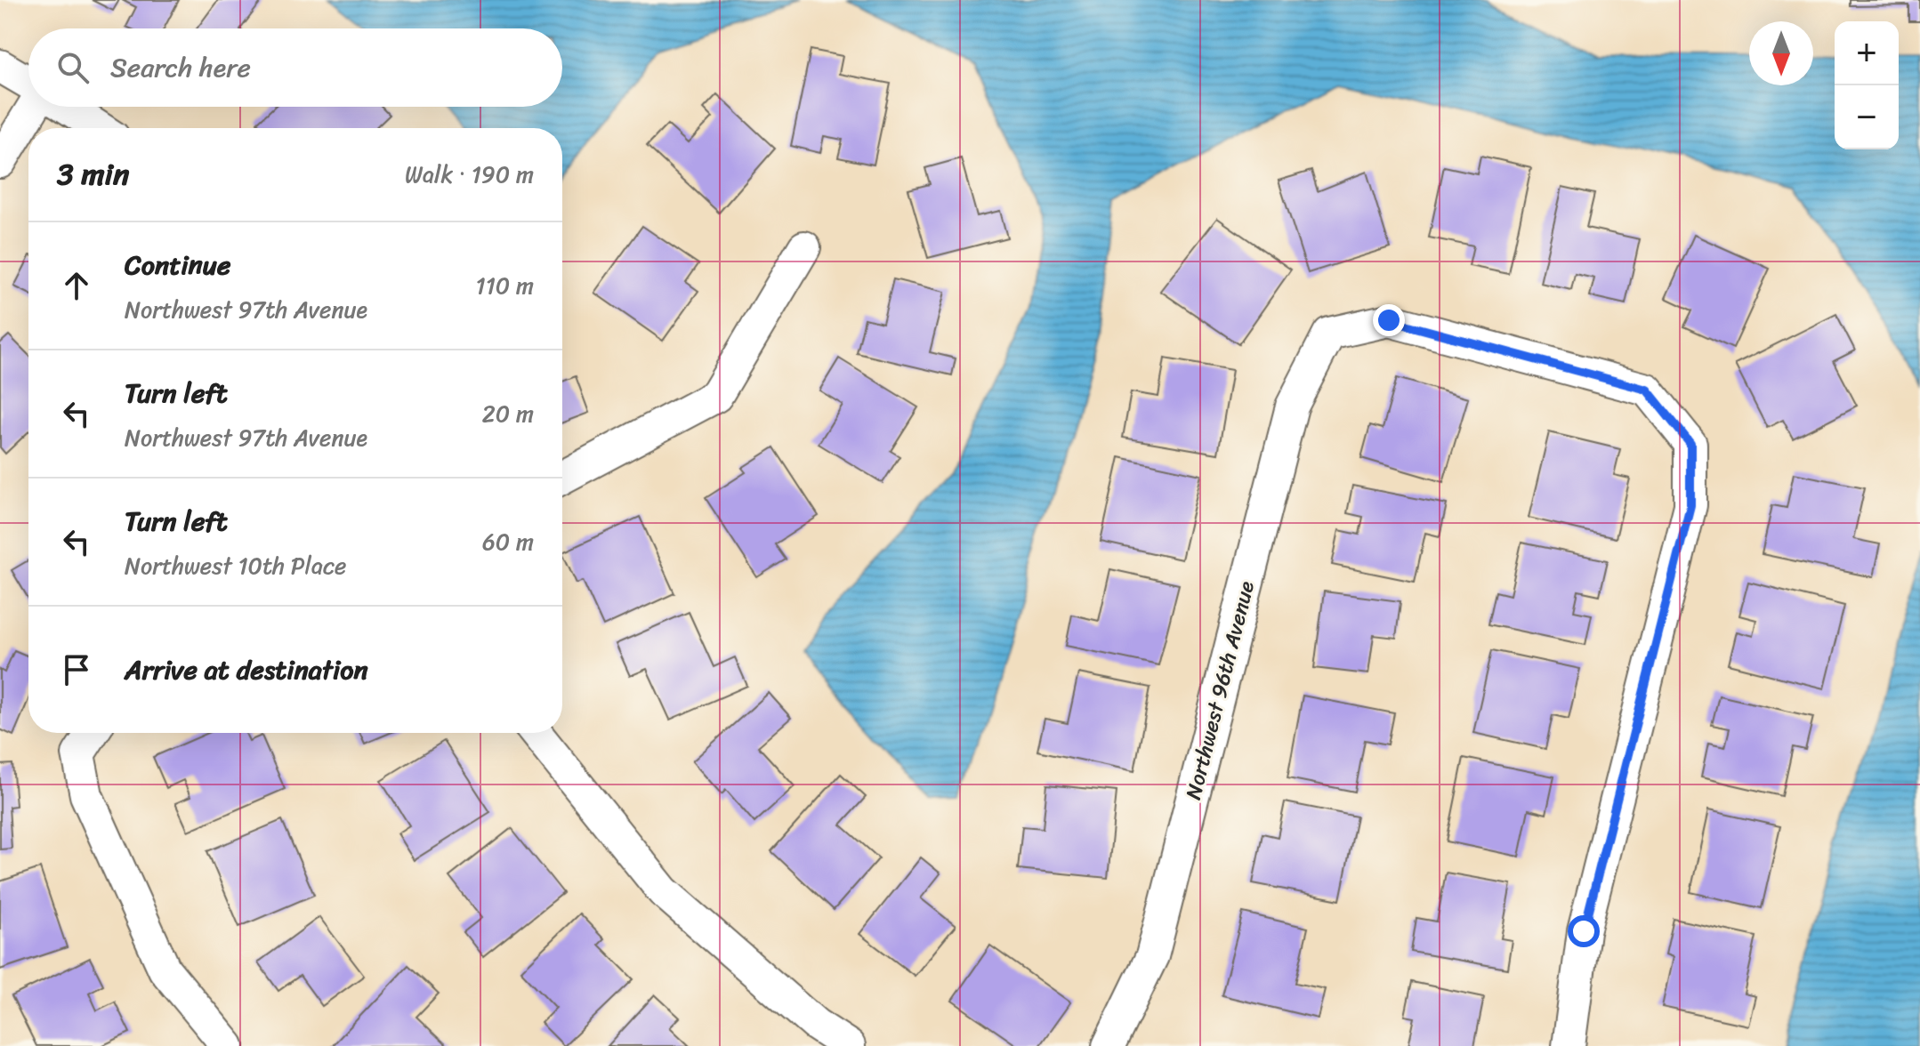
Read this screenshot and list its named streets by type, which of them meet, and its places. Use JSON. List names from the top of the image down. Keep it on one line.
{"streets":{"street":["Northwest 96th Avenue"]},"north":"bottom","page":{"map_buttons":["+","−"],"search":"Search here","heading":["3 min","Walk · 190 m"],"list":[["Continue","Northwest 97th Avenue","110 m"],["Turn left","Northwest 97th Avenue","20 m"],["Turn left","Northwest 10th Place","60 m"],"Arrive at destination"]}}
